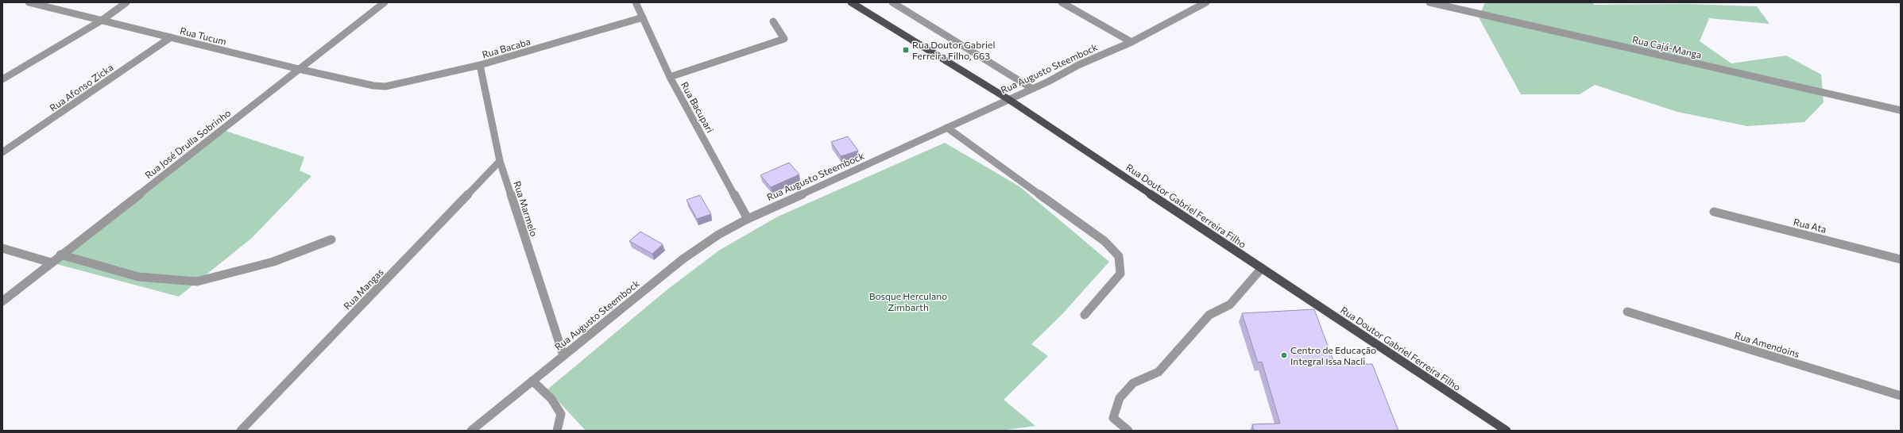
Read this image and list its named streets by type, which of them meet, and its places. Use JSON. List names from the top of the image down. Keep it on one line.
{"streets":{"main road":["Rua Doutor Gabriel Ferreira Filho"],"street":["Rua Tucum","Rua Cajá-Manga","Rua Bacaba","Rua Augusto Steembock","Rua Afonso Zicka","Rua Bacupari","Rua José Drulla Sobrinho","Rua Marmelo","Rua Ata","Rua Mangas","Rua Amendoins"]},"crossings":[["Rua Tucum","Rua Bacaba"],["Rua Tucum","Rua Afonso Zicka"],["Rua Tucum","Rua José Drulla Sobrinho"],["Rua Bacaba","Rua Bacupari"],["Rua Bacaba","Rua Marmelo"],["Rua Augusto Steembock","Rua Bacupari"],["Rua Augusto Steembock","Rua Doutor Gabriel Ferreira Filho"],["Rua Augusto Steembock","Rua Marmelo"],["Rua Marmelo","Rua Mangas"]],"parks":["Bosque Herculano Zimbarth"],"places":{"transit":["Rua Doutor Gabriel Ferreira Filho, 663"],"other":["Centro de Educação Integral Issa Nacli"]}}
